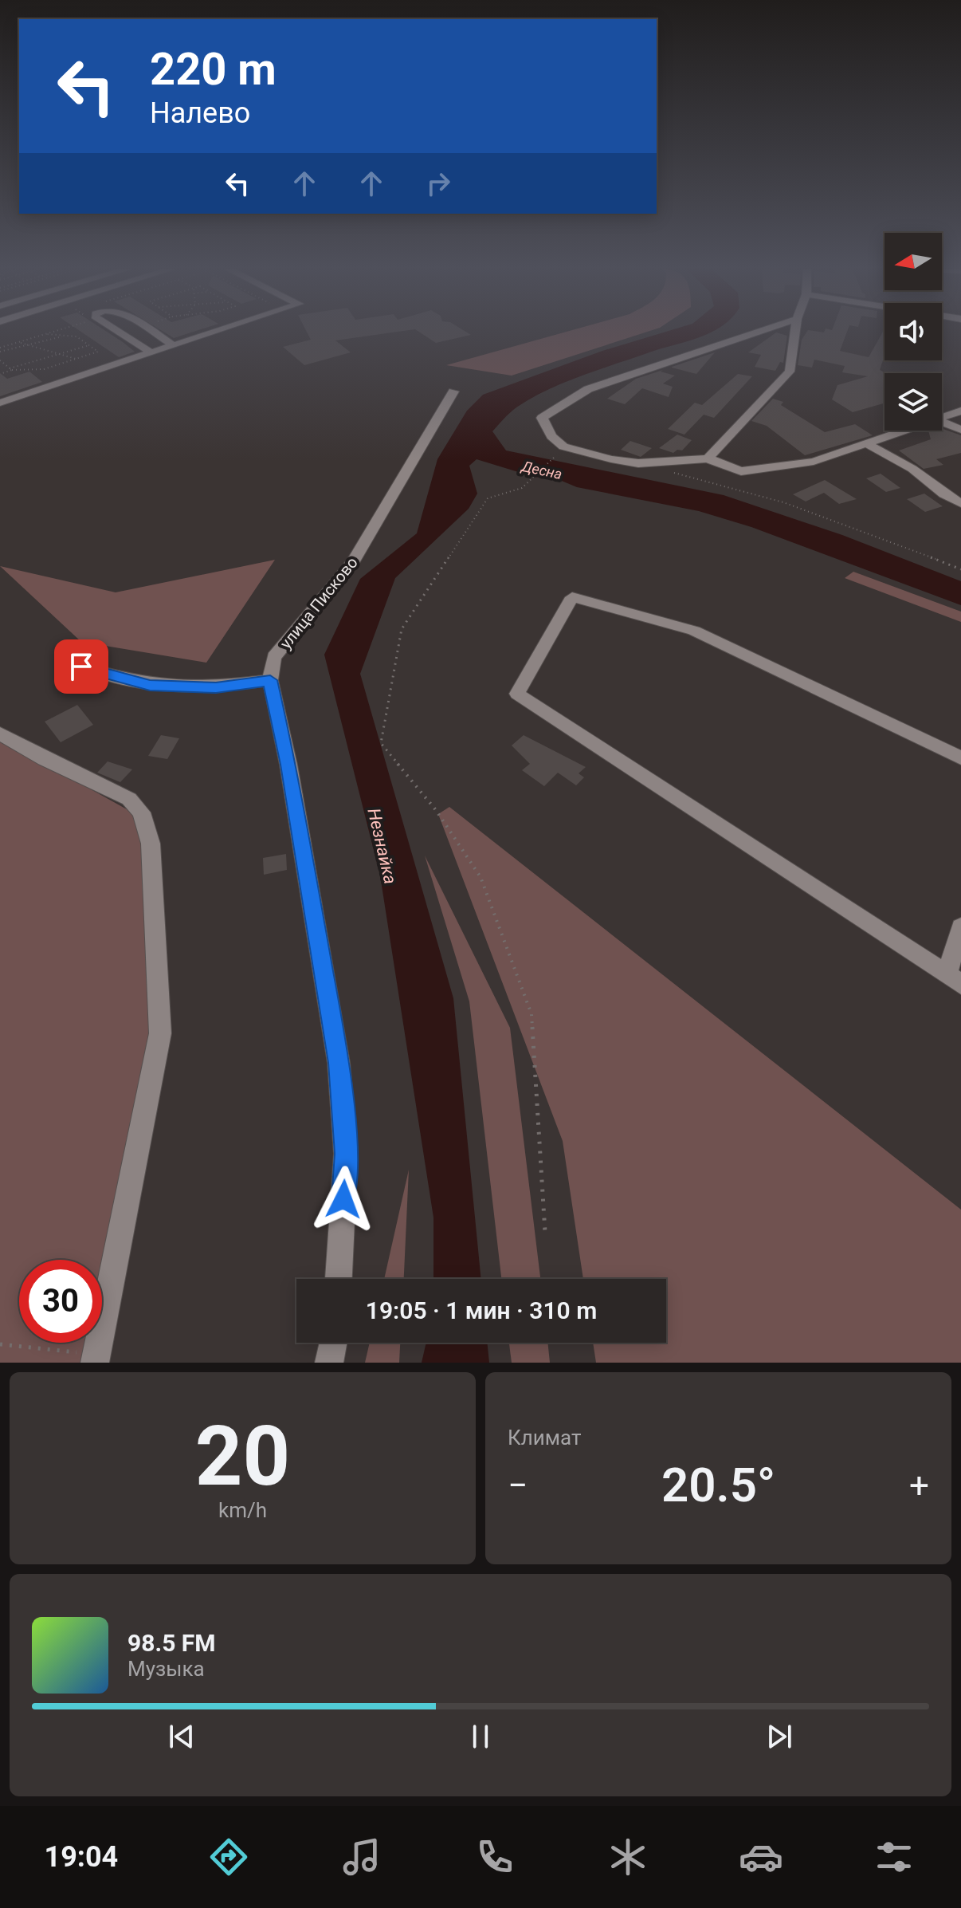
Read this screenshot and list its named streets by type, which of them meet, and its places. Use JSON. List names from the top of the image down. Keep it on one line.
{"streets":{"street":["улица Писково"]},"water":["Десна","Незнайка"],"north":"left","page":{"turn":["220 m","Налево"],"limit":"30","trip":"19:05 · 1 мин · 310 m","tile":[["20","km/h"],"Климат"],"heat":["−","20.5°","+"],"song":["98.5 FM","Музыка"],"tabs":"19:04"}}
